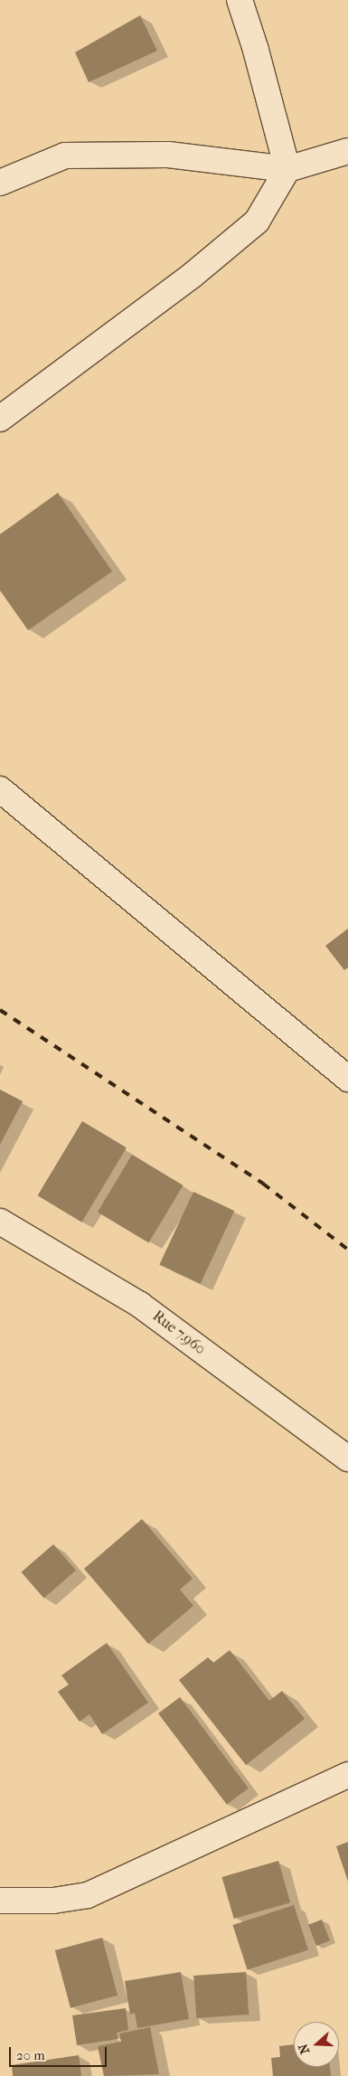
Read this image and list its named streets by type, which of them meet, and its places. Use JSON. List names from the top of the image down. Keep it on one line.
{"streets":{"street":["Rue 7.960"]},"scale_bar":"20 m","north":"left"}
